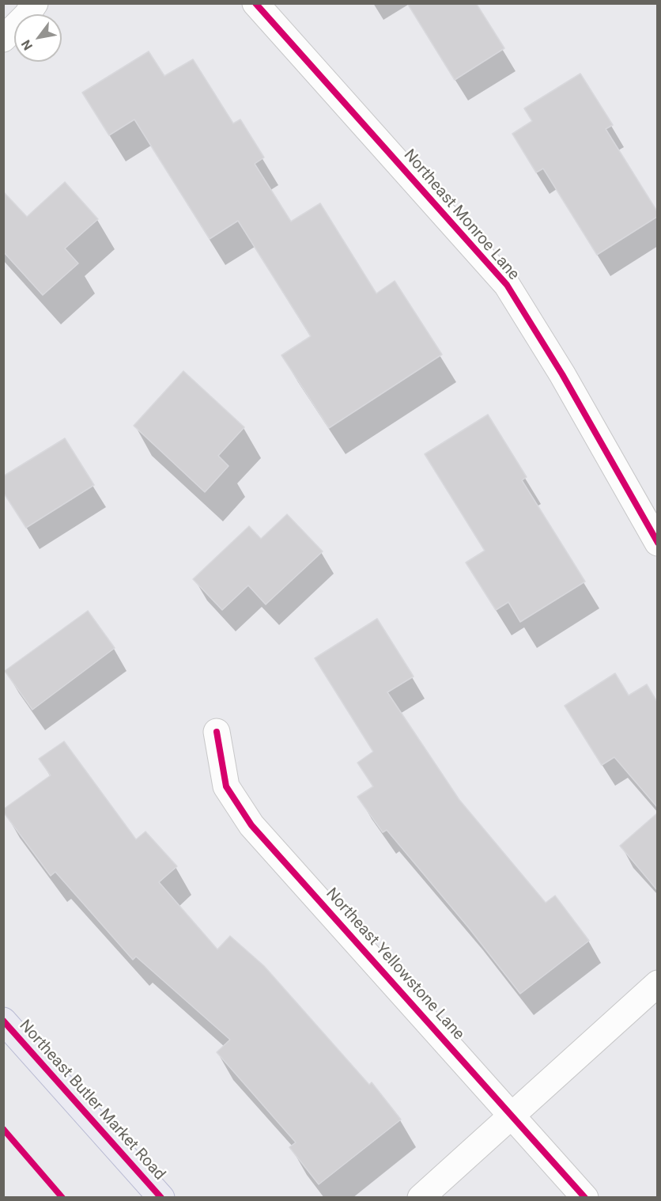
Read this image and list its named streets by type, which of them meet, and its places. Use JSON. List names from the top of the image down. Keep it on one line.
{"streets":{"main road":["Northeast Butler Market Road"],"street":["Northeast Monroe Lane","Northeast Yellowstone Lane"]},"north":"bottom left"}
